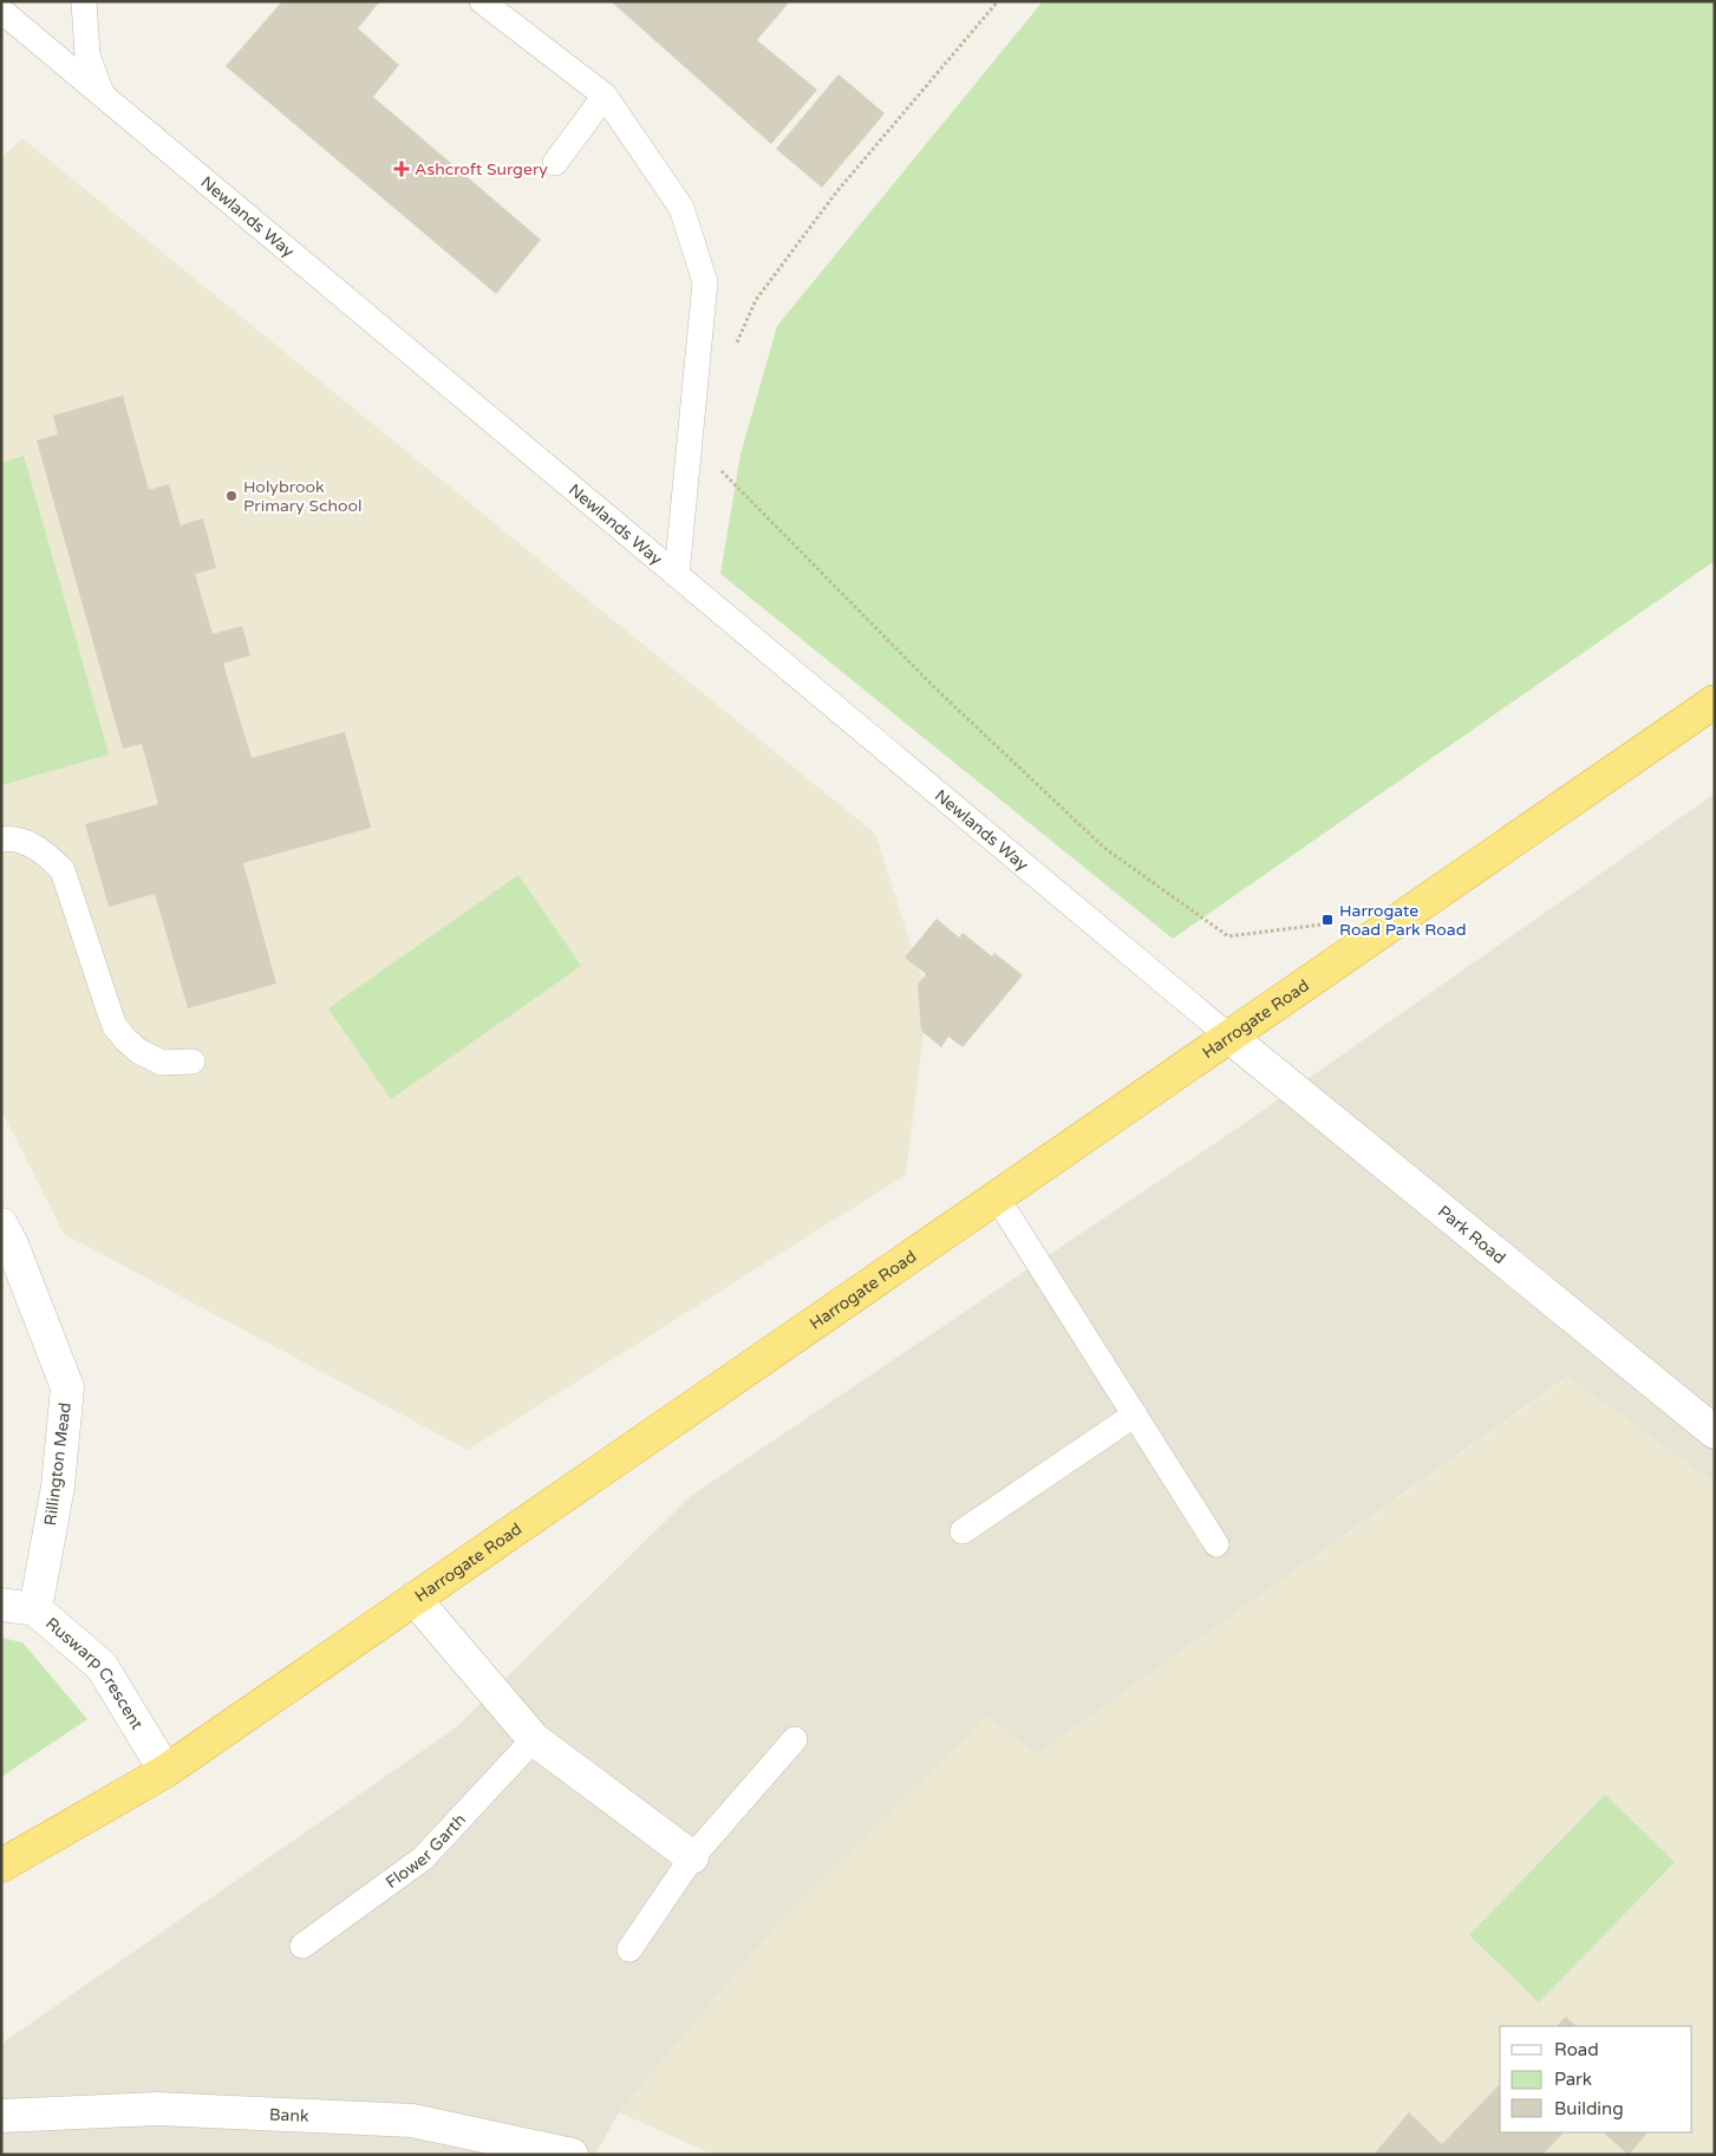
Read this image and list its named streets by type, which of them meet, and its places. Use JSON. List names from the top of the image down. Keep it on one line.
{"streets":{"highway":["Harrogate Road"],"street":["Park Road","Rillington Mead","Ruswarp Crescent","Bank"],"lane":["Newlands Way","Flower Garth"]},"crossings":[["Newlands Way","Harrogate Road"],["Newlands Way","Park Road"],["Harrogate Road","Park Road"],["Harrogate Road","Ruswarp Crescent"],["Rillington Mead","Ruswarp Crescent"]],"places":{"health":["Ashcroft Surgery"],"other":["Holybrook Primary School"],"transit":["Harrogate Road Park Road"]},"legend":["Road","Park","Building"]}
